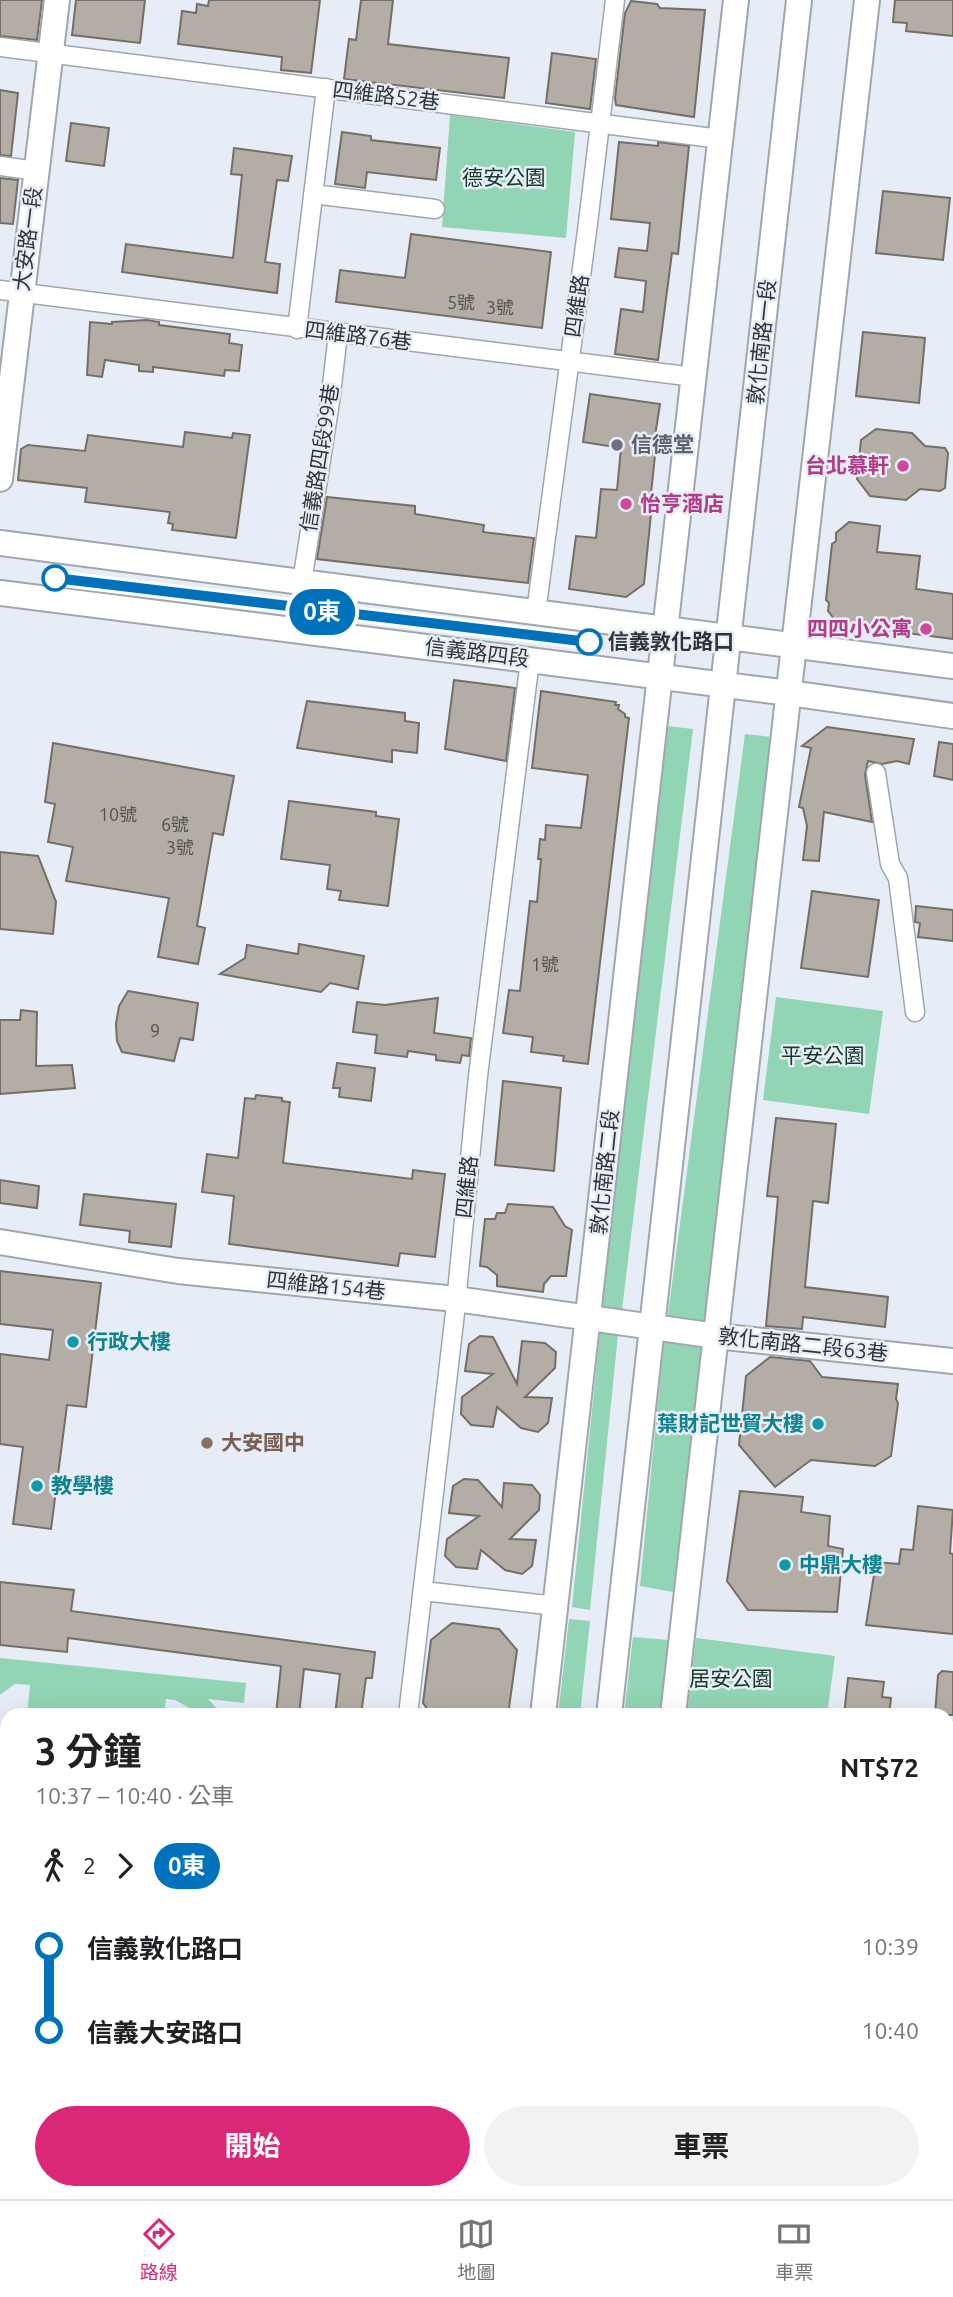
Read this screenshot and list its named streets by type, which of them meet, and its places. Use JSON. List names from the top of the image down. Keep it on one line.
{"streets":{"main road":["大安路一段","敦化南路一段","信義路四段","敦化南路二段","四維路154巷","敦化南路二段63巷"],"street":["四維路52巷","四維路","四維路76巷","信義路四段99巷"]},"crossings":[["四維路52巷","大安路一段"],["四維路52巷","四維路"],["大安路一段","四維路76巷"],["四維路","四維路76巷"],["四維路","信義路四段"],["四維路","四維路154巷"],["四維路76巷","信義路四段99巷"],["敦化南路一段","信義路四段"],["信義路四段","敦化南路二段"],["敦化南路二段","四維路154巷"],["四維路154巷","敦化南路二段63巷"]],"parks":["德安公園","平安公園","居安公園"],"places":["信德堂","台北慕軒","怡亨酒店","四四小公寓","信義敦化路口","行政大樓","葉財記世貿大樓","大安國中","教學樓","中鼎大樓"],"lines":["bus line 0東"],"house_numbers":["5號","3號","10號","6號","3號","1號","9"],"page":{"on_map":"0東","heading":["3 分鐘","10:37 – 10:40 · 公車","NT$72"],"legs":["2","0東"],"list":[{"name":"信義敦化路口","value":"10:39"},{"name":"信義大安路口","value":"10:40"}],"buttons":["開始","車票"],"tabs":["路線","地圖","車票"]}}
